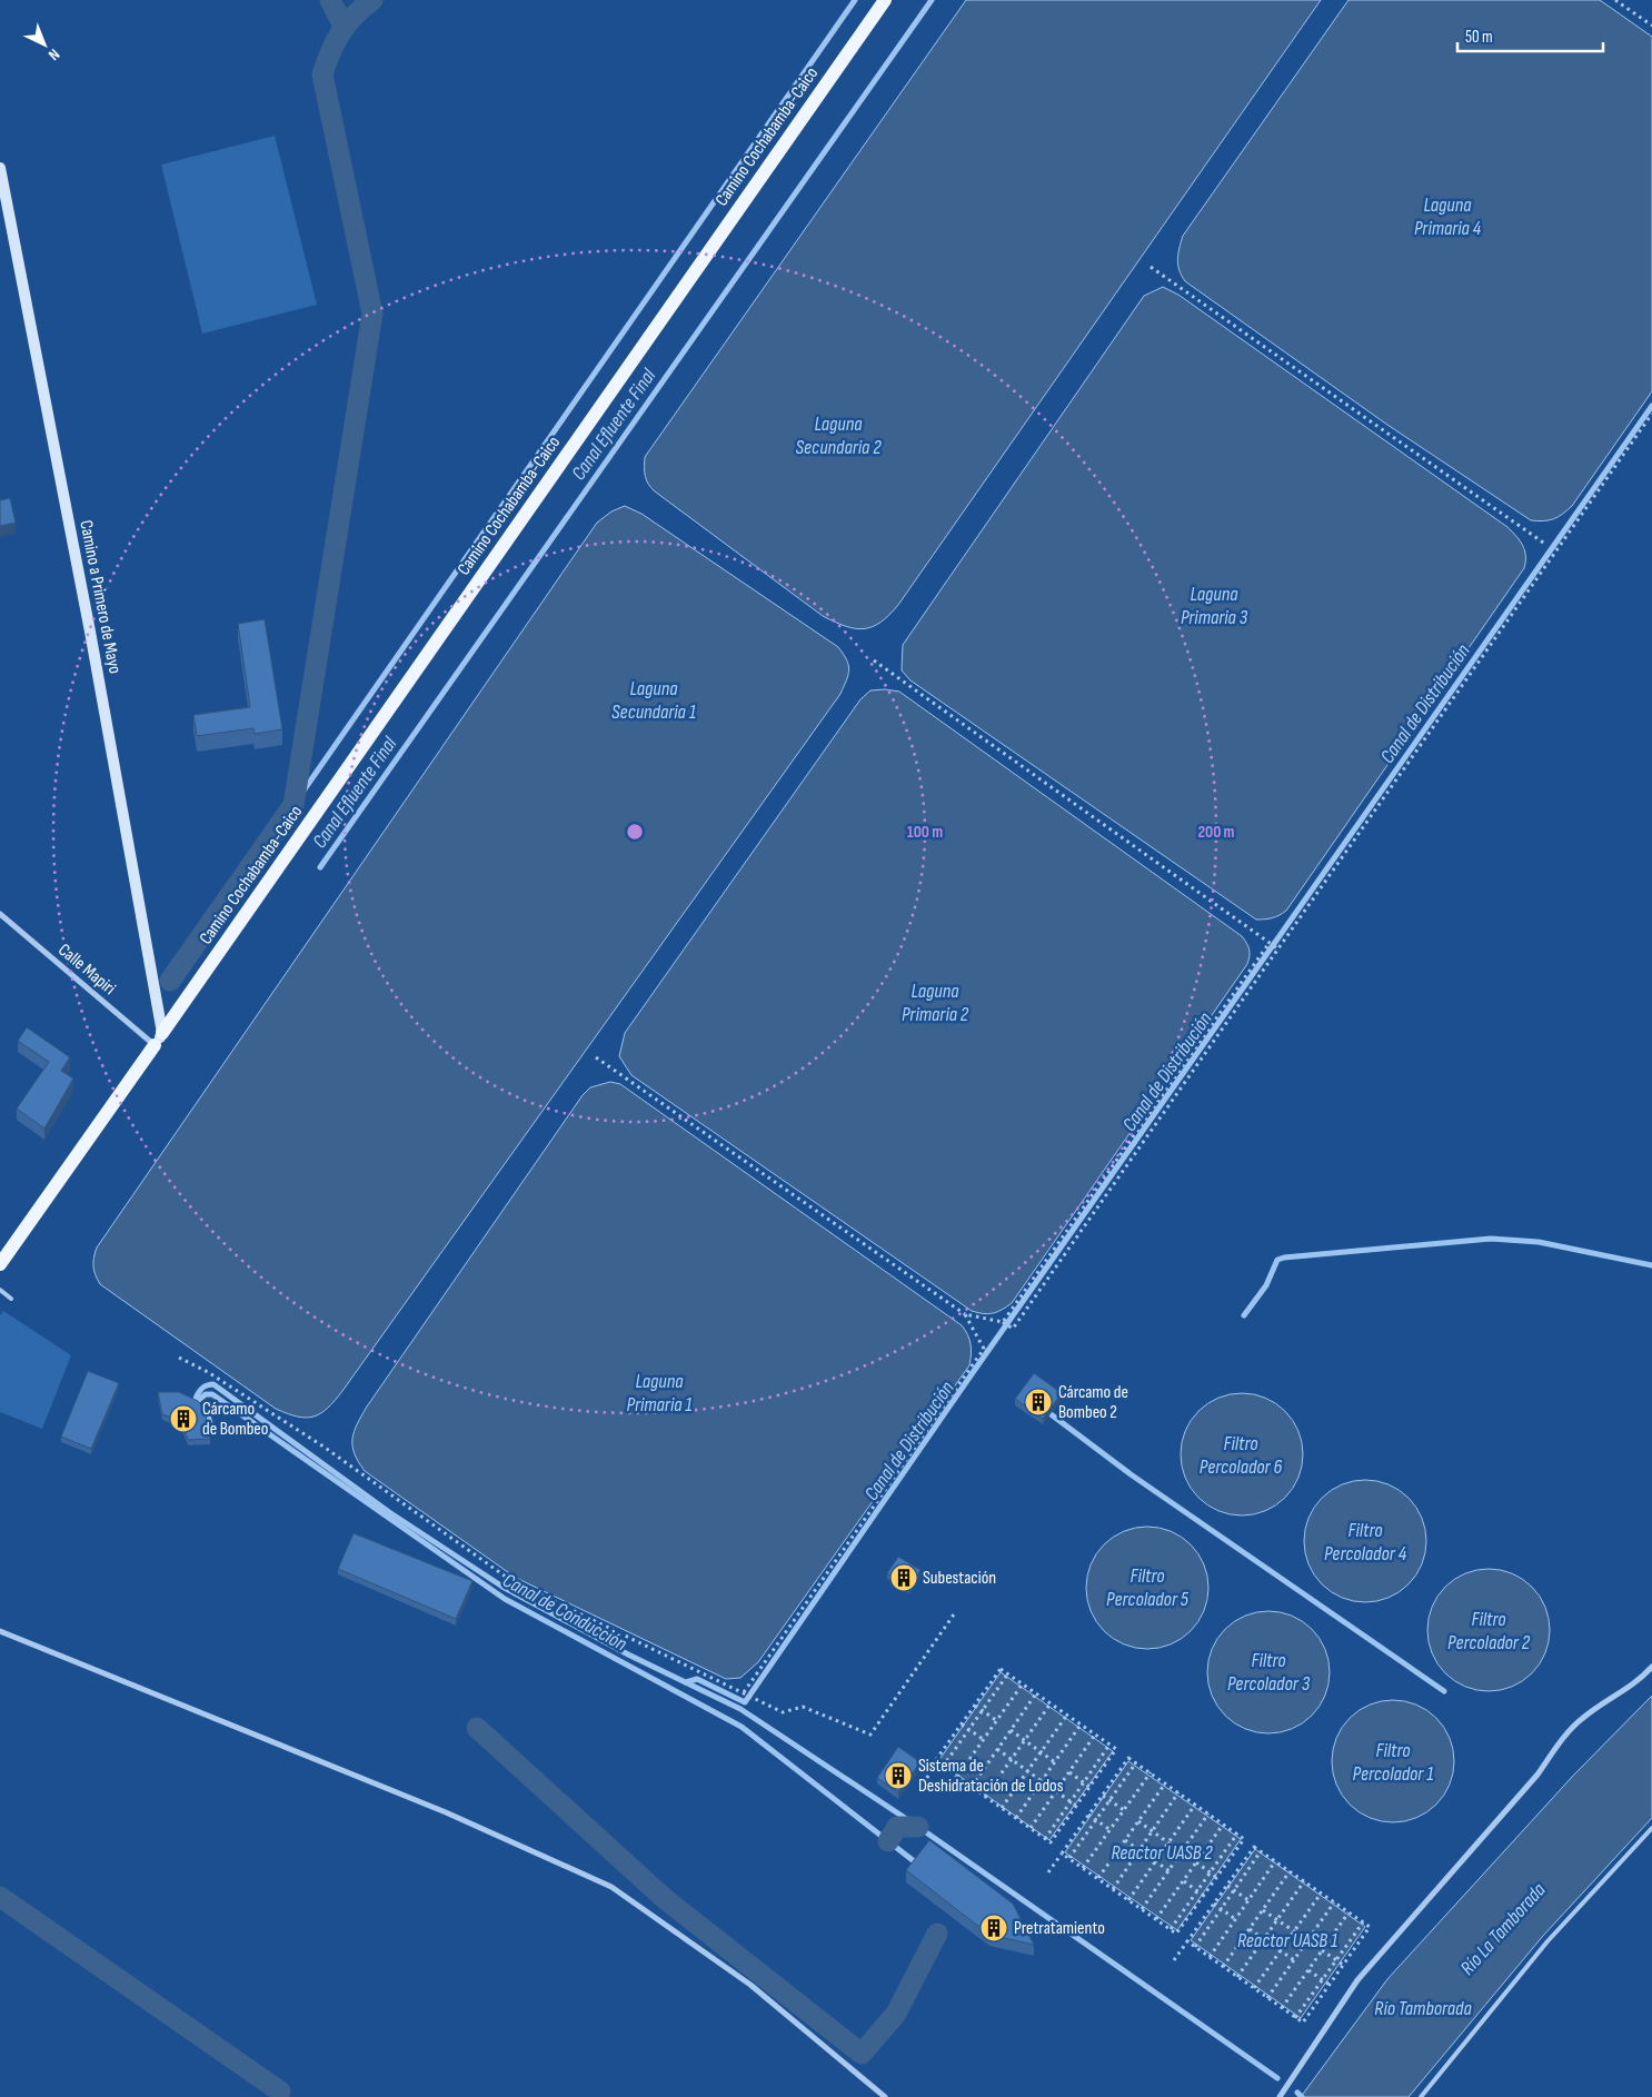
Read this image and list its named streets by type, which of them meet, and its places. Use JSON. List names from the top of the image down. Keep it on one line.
{"streets":{"main road":["Camino Cochabamba-Caico","Camino a Primero de Mayo"],"street":["Calle Mapiri"]},"crossings":[["Camino Cochabamba-Caico","Camino a Primero de Mayo"],["Camino Cochabamba-Caico","Calle Mapiri"],["Camino a Primero de Mayo","Calle Mapiri"]],"water":["Laguna Primaria 4","Laguna Secundaria 2","Canal Efluente Final","Laguna Primaria 3","Laguna Secundaria 1","Canal de Distribución","Laguna Primaria 2","Laguna Primaria 1","Filtro Percolador 6","Filtro Percolador 4","Filtro Percolador 5","Canal de Conducción","Filtro Percolador 2","Filtro Percolador 3","Filtro Percolador 1","Reactor UASB 2","Río La Tamborada","Reactor UASB 1","Río Tamborada"],"places":{"building":["Cárcamo de Bombeo 2","Cárcamo de Bombeo","Subestación","Sistema de Deshidratación de Lodos","Pretratamiento"]},"scale_bar":"50 m","north":"bottom right","rings":["100 m","200 m"]}
